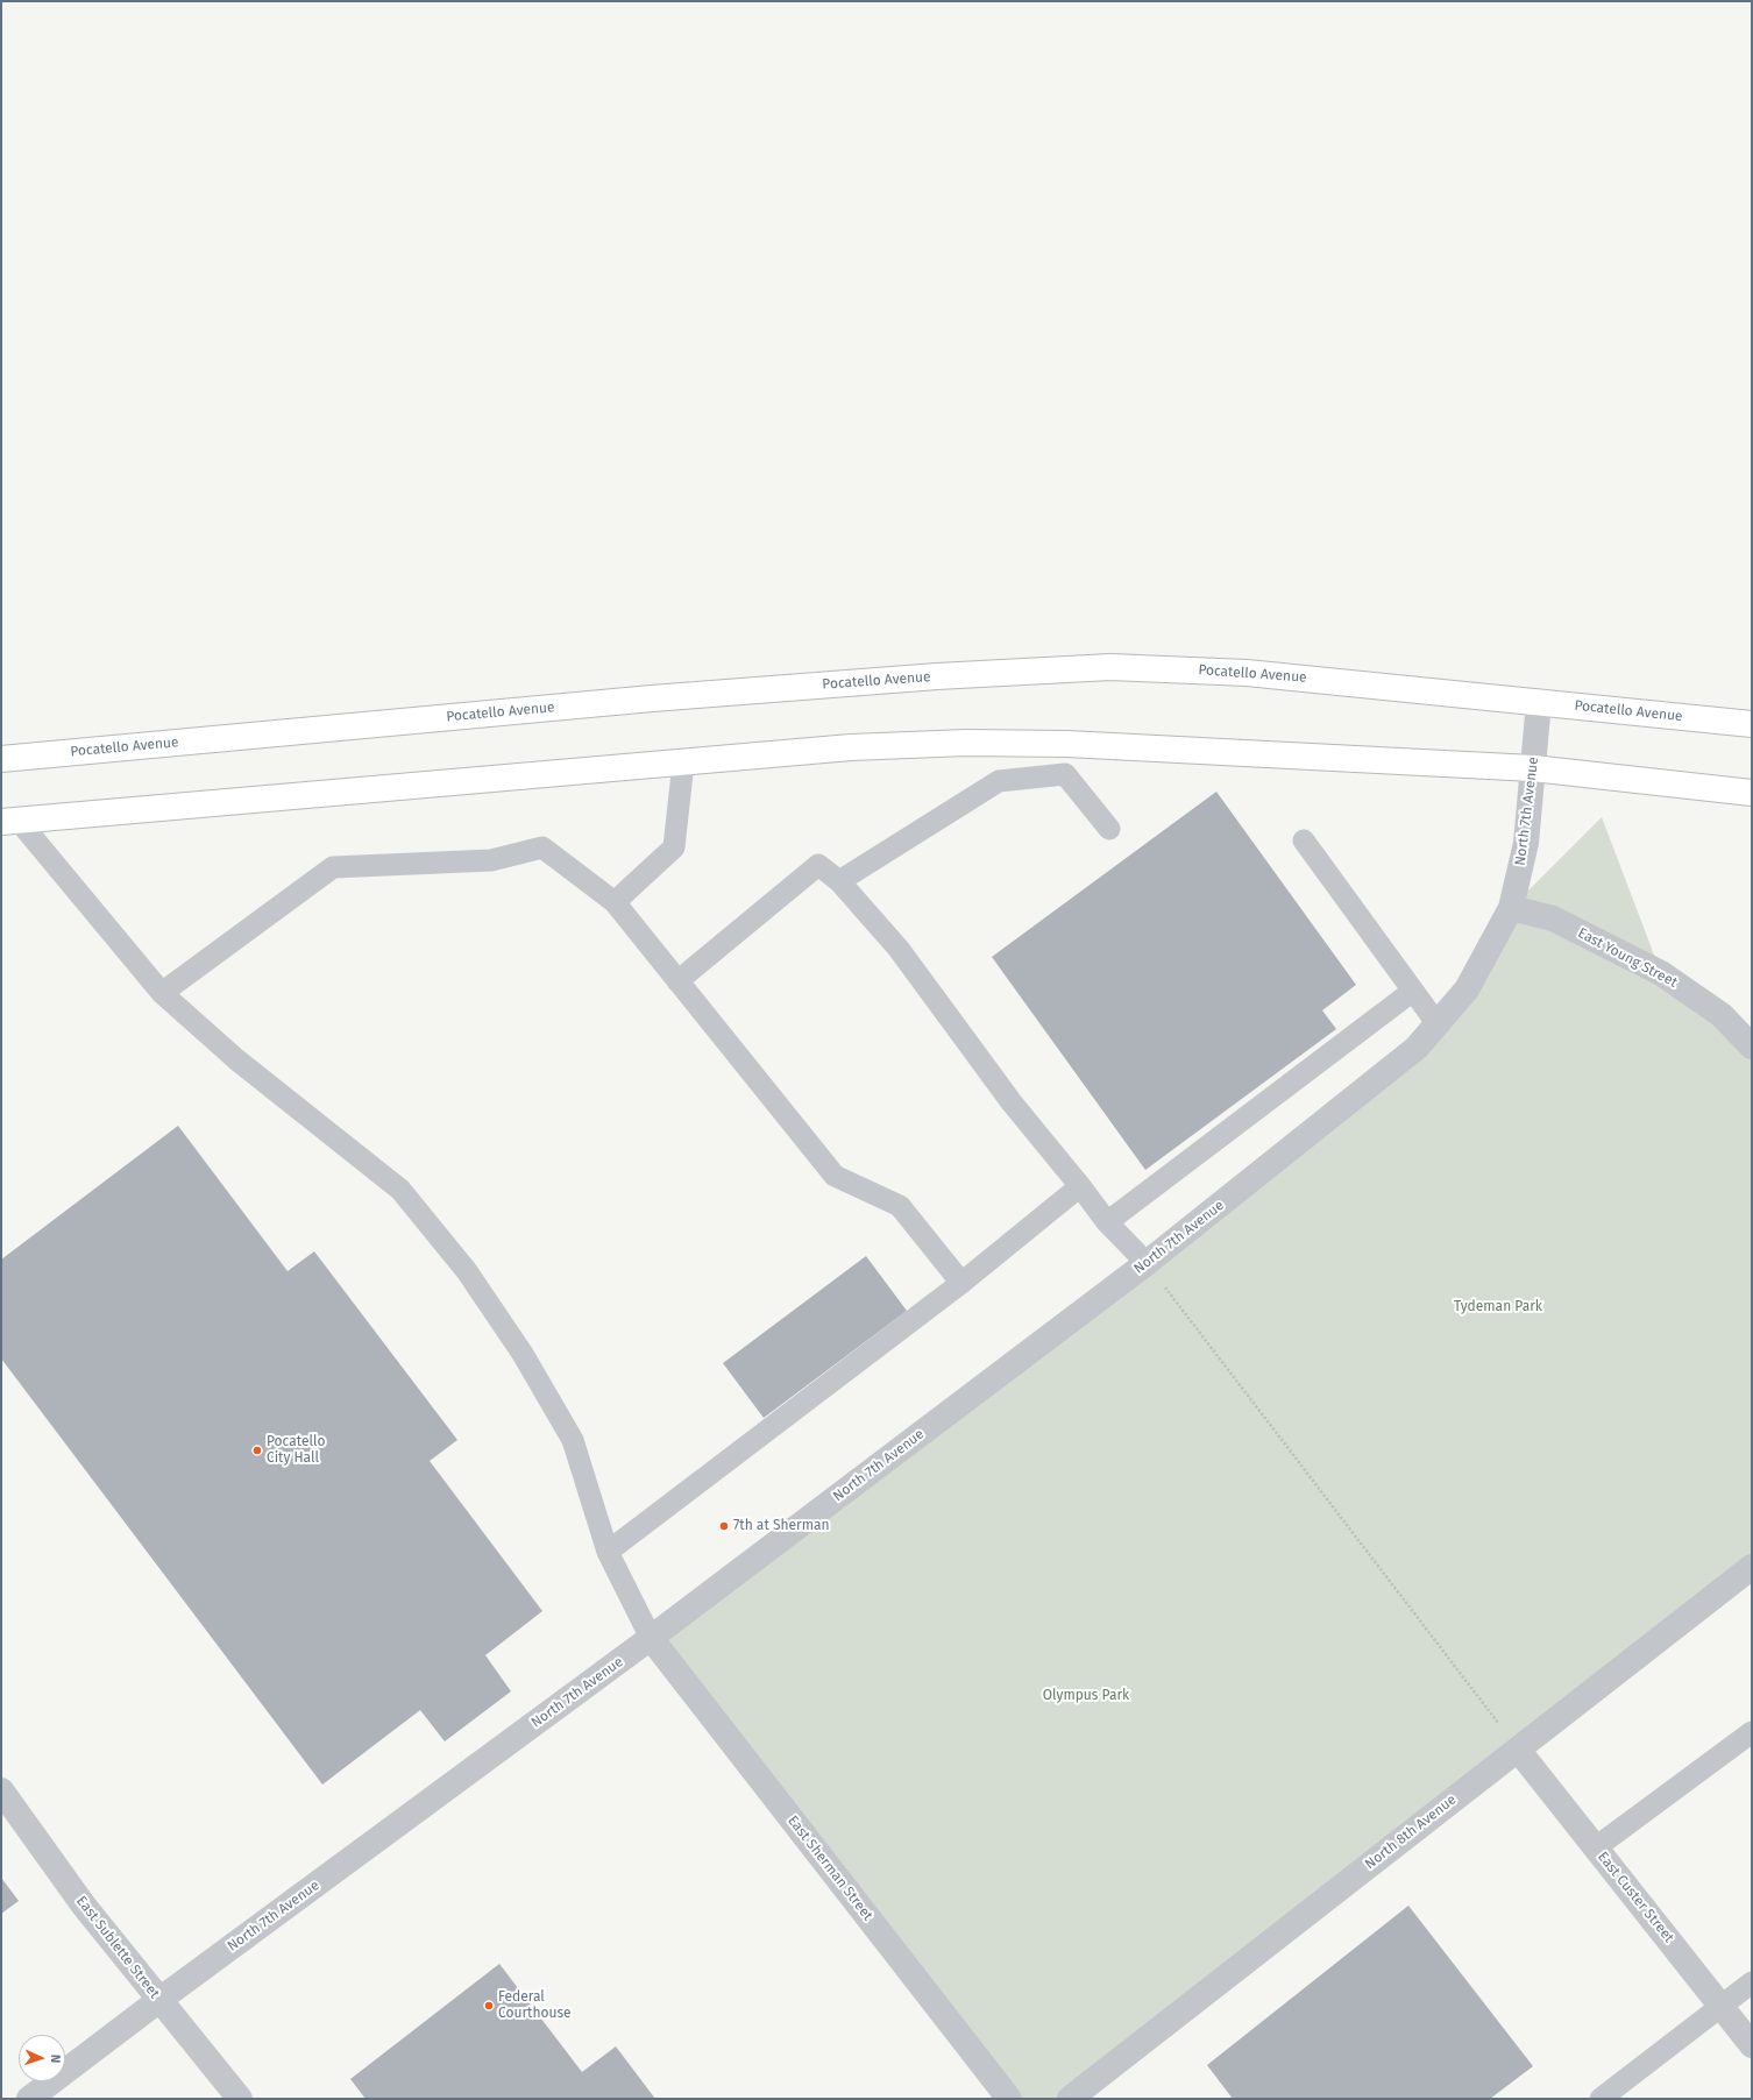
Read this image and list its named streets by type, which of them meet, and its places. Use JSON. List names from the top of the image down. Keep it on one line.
{"streets":{"main road":["Pocatello Avenue"],"street":["North 7th Avenue","East Young Street","North 8th Avenue","East Sherman Street","East Custer Street","East Sublette Street"]},"crossings":[["Pocatello Avenue","North 7th Avenue"],["North 7th Avenue","East Young Street"],["North 7th Avenue","East Sherman Street"],["North 7th Avenue","East Sublette Street"],["North 8th Avenue","East Custer Street"]],"parks":["Tydeman Park","Olympus Park"],"places":["Pocatello City Hall","7th at Sherman","Federal Courthouse"],"north":"right"}
